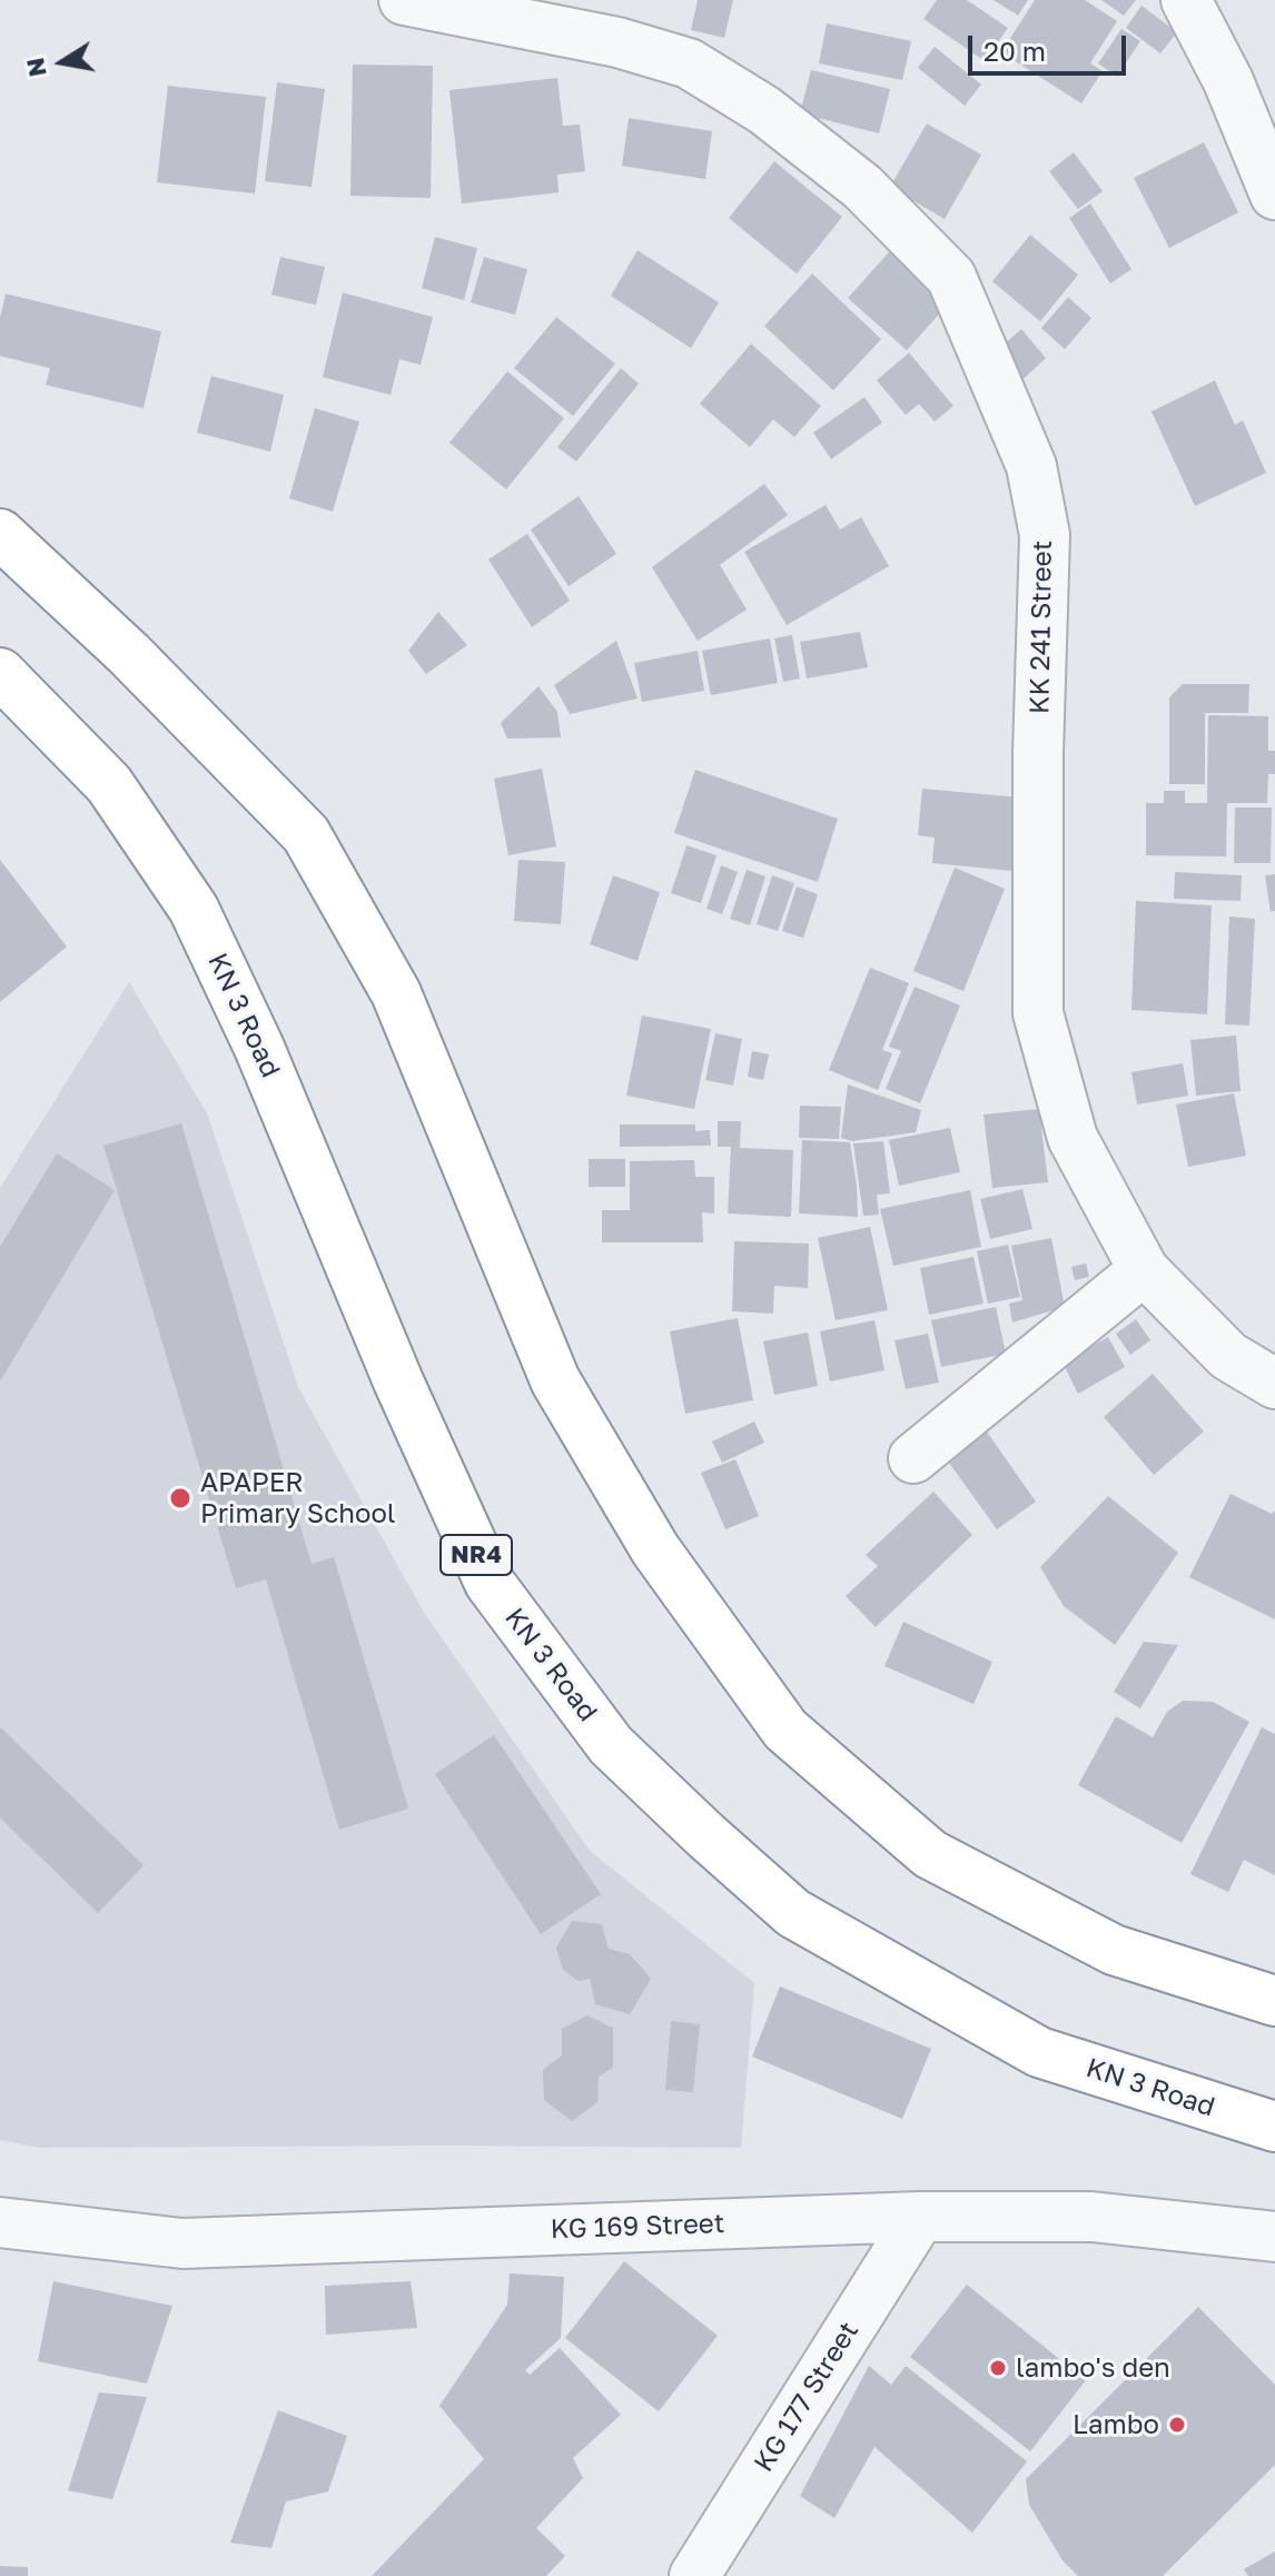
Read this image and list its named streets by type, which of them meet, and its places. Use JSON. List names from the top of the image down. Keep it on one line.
{"streets":{"highway":["KN 3 Road","NR4"],"street":["KK 241 Street","KG 169 Street","KG 177 Street"]},"crossings":[["KG 169 Street","KG 177 Street"]],"places":["APAPER Primary School","lambo's den","Lambo"],"scale_bar":"20 m","north":"left"}
